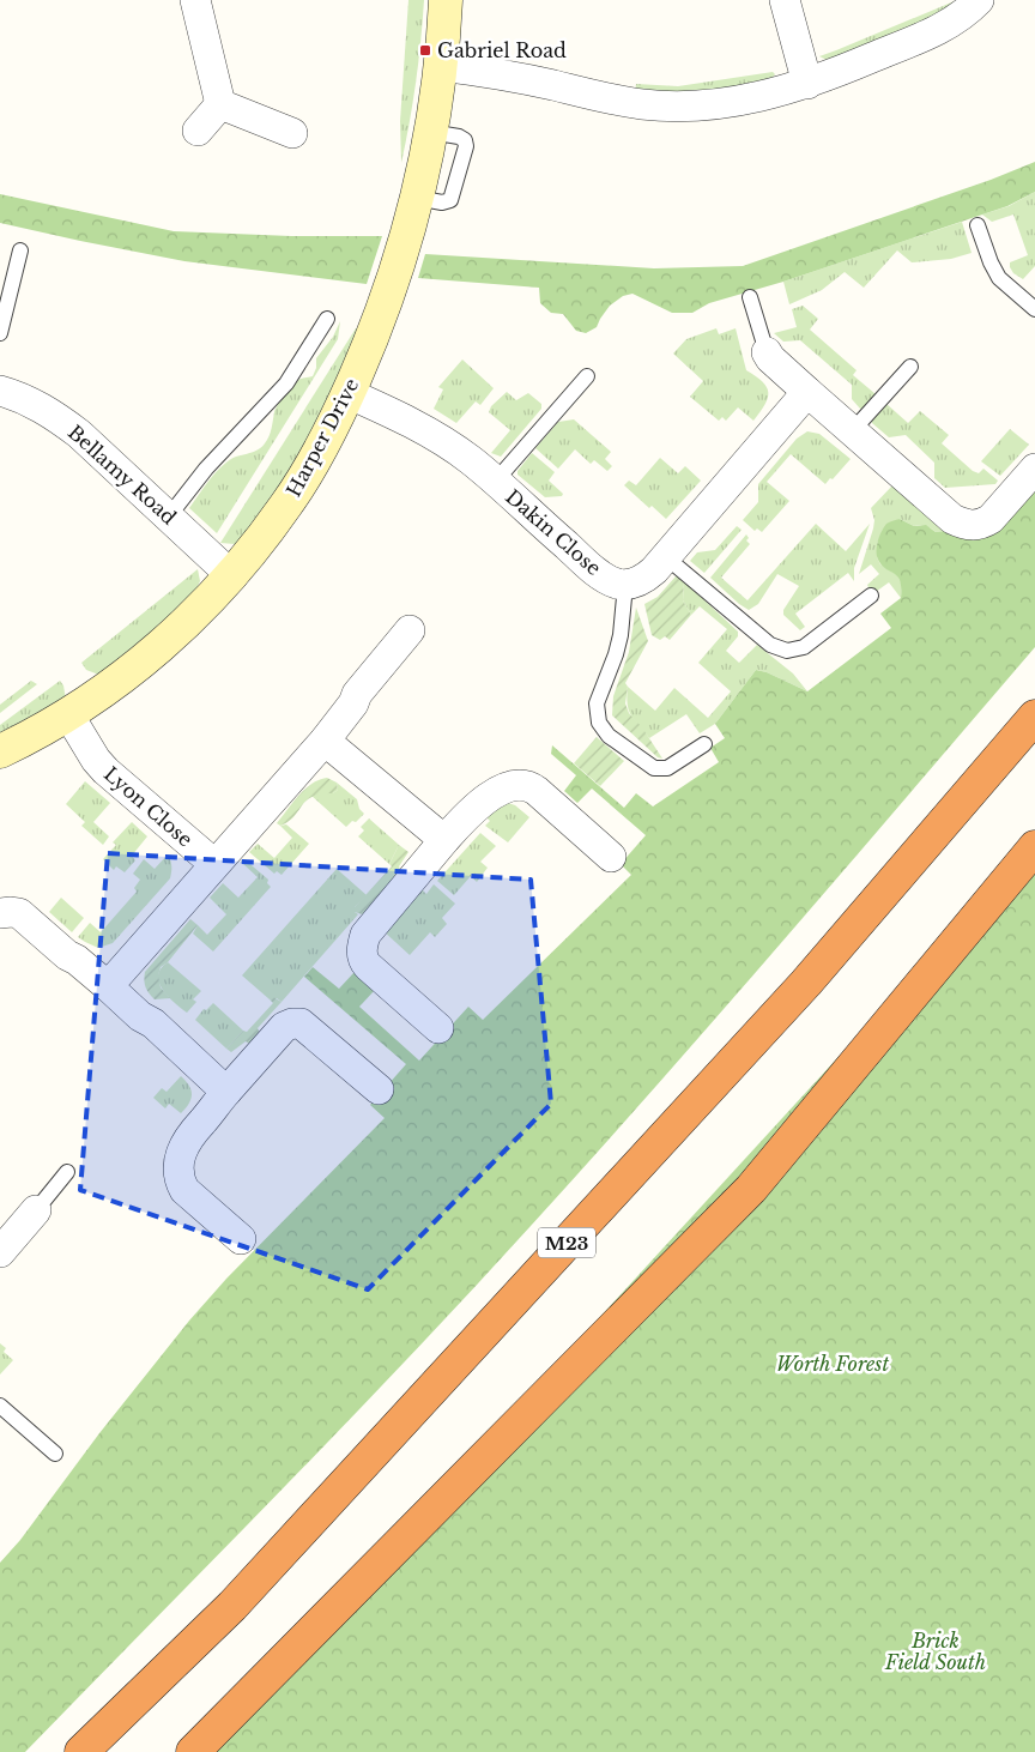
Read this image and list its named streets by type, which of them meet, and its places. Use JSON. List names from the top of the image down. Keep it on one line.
{"streets":{"highway":["M23"],"street":["Harper Drive","Bellamy Road","Dakin Close","Lyon Close"]},"crossings":[["Harper Drive","Bellamy Road"],["Harper Drive","Dakin Close"],["Harper Drive","Lyon Close"]],"parks":["Worth Forest","Brick Field South"],"places":{"transit":["Gabriel Road"]}}
